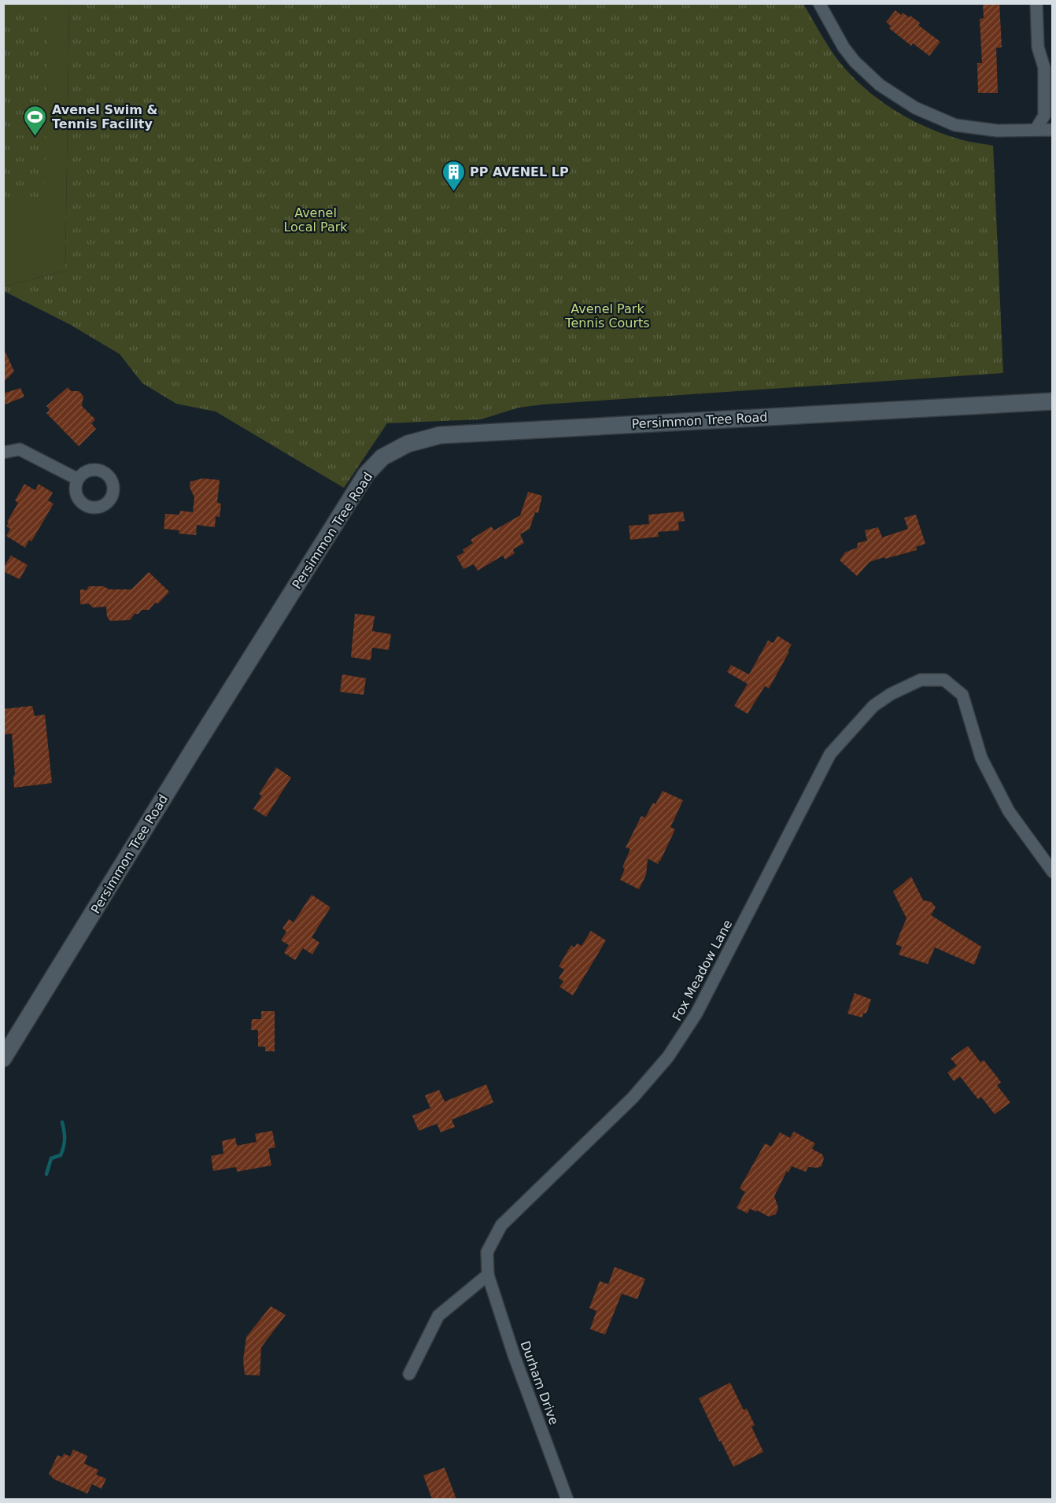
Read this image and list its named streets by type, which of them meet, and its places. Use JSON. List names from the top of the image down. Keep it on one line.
{"streets":{"main road":["Persimmon Tree Road"],"street":["Fox Meadow Lane","Durham Drive"]},"crossings":[["Fox Meadow Lane","Durham Drive"]],"parks":["Avenel Local Park","Avenel Park Tennis Courts"],"places":{"sports":["Avenel Swim & Tennis Facility"],"building":["PP AVENEL LP"]}}
